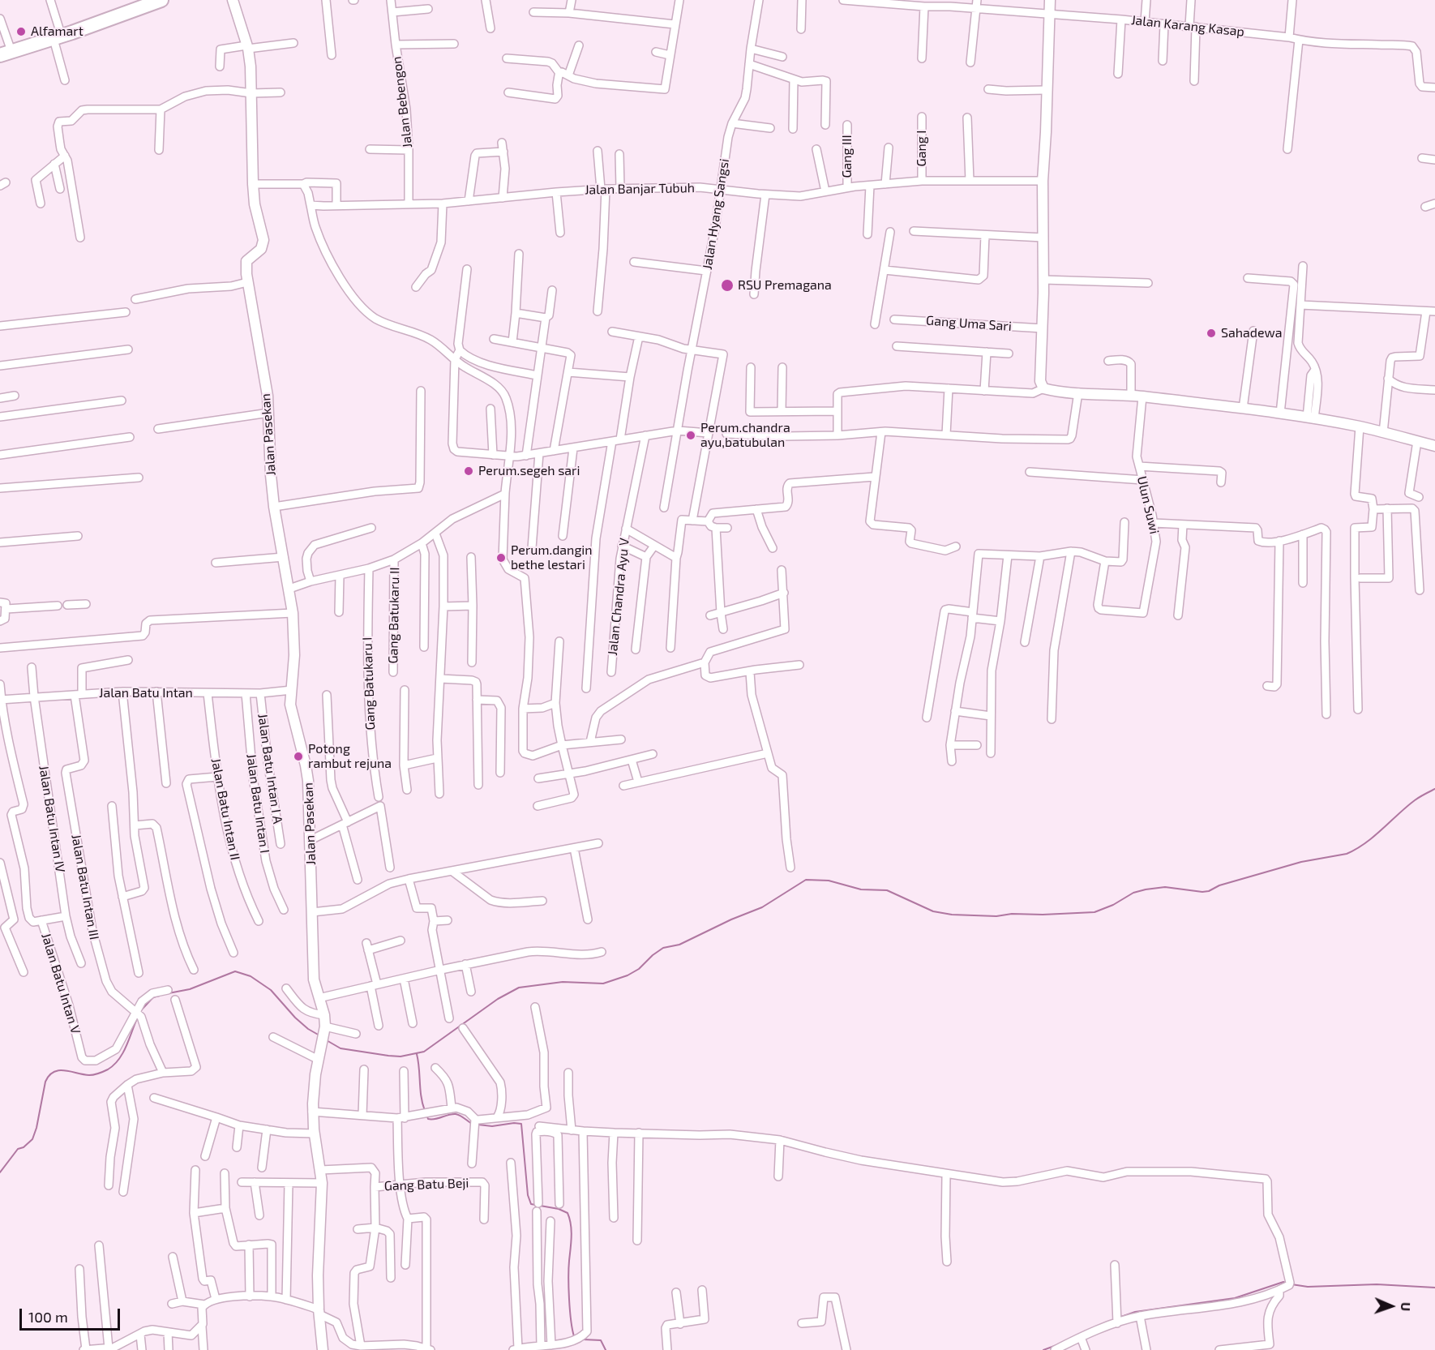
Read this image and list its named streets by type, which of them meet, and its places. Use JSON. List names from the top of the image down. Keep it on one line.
{"streets":{"street":["Jalan Karang Kasap","Jalan Bebengon","Gang I","Gang III","Jalan Banjar Tubuh","Jalan Hyang Sangsi","Gang Uma Sari","Jalan Pasekan","Ulun Suwi","Jalan Chandra Ayu V","Gang Batukaru II","Gang Batukaru I","Jalan Batu Intan","Jalan Batu Intan I A","Jalan Batu Intan I","Jalan Batu Intan II","Jalan Batu Intan IV","Jalan Batu Intan III","Jalan Batu Intan V","Gang Batu Beji"]},"crossings":[["Jalan Bebengon","Jalan Banjar Tubuh"],["Gang I","Jalan Banjar Tubuh"],["Gang III","Jalan Banjar Tubuh"],["Jalan Banjar Tubuh","Jalan Hyang Sangsi"],["Jalan Pasekan","Jalan Batu Intan"],["Jalan Pasekan","Gang Batu Beji"],["Jalan Batu Intan","Jalan Batu Intan I A"],["Jalan Batu Intan","Jalan Batu Intan I"],["Jalan Batu Intan","Jalan Batu Intan II"],["Jalan Batu Intan","Jalan Batu Intan IV"],["Jalan Batu Intan","Jalan Batu Intan III"],["Jalan Batu Intan","Jalan Batu Intan V"],["Jalan Batu Intan III","Jalan Batu Intan V"]],"places":["Alfamart","RSU Premagana","Sahadewa","Perum.chandra ayu,batubulan","Perum.segeh sari","Perum.dangin bethe lestari","Potong rambut rejuna"],"scale_bar":"100 m","north":"right"}
